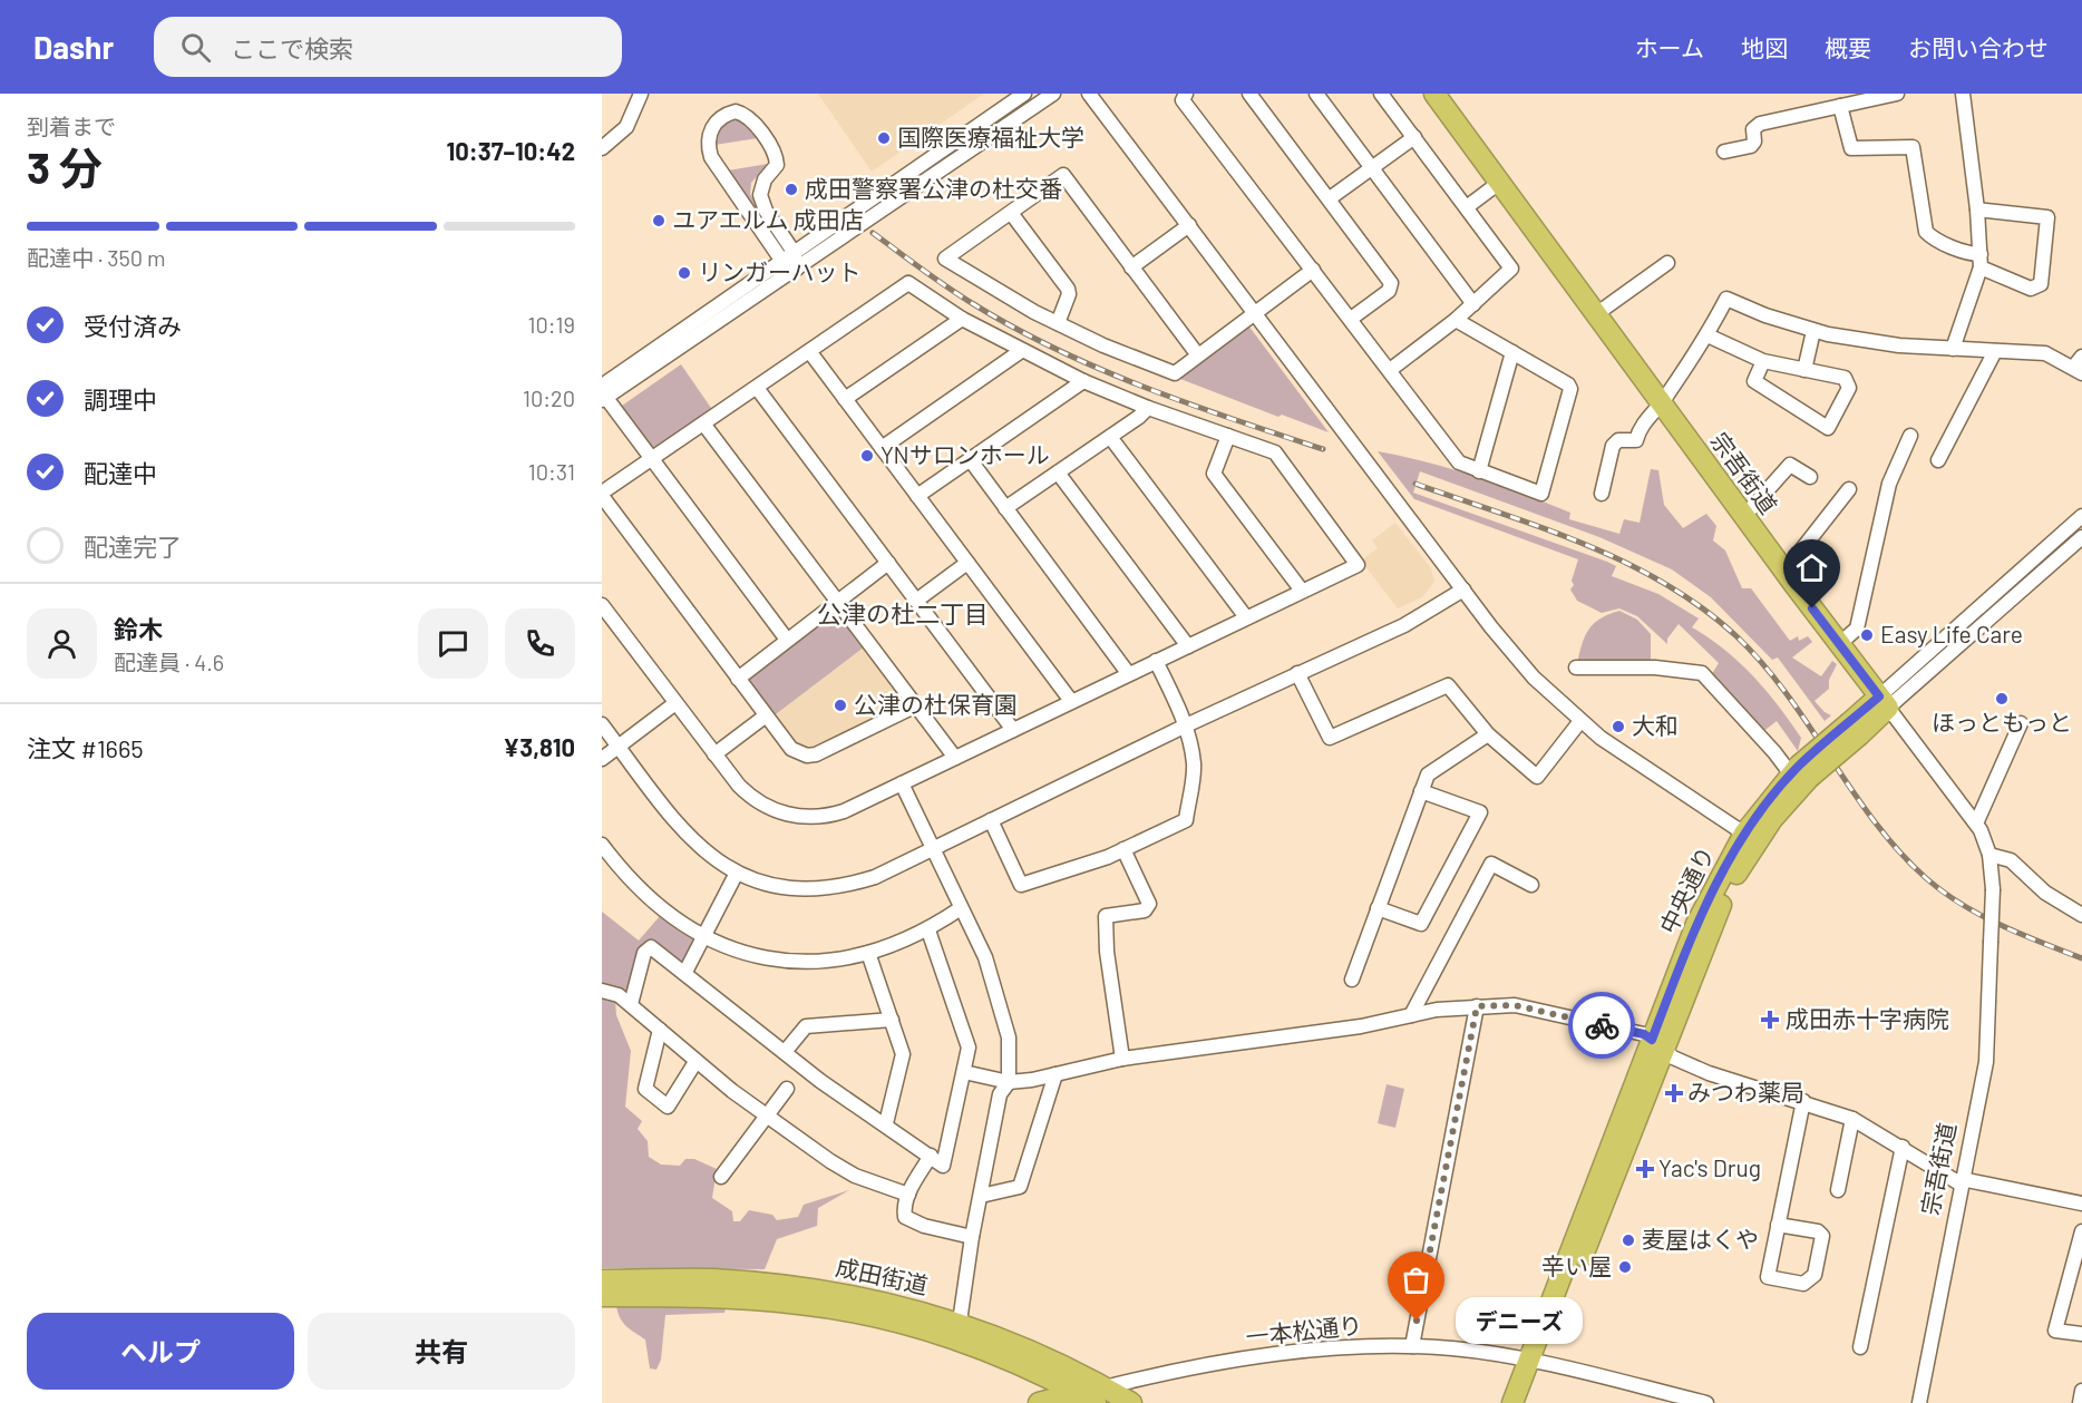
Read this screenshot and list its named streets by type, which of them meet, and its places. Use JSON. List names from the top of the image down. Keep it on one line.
{"streets":{"highway":["宗吾街道","中央通り","成田街道"],"street":["一本松通り"]},"crossings":[["宗吾街道","中央通り"],["中央通り","一本松通り"],["成田街道","一本松通り"]],"districts":["公津の杜二丁目"],"places":{"other":["国際医療福祉大学","成田警察署公津の杜交番","ユアエルム 成田店","リンガーハット","YNサロンホール","Easy Life Care","ほっともっと","公津の杜保育園","大和","麦屋はくや","辛い屋","デニーズ"],"health":["成田赤十字病院","みつわ薬局","Yac's Drug"]},"page":{"header":"Dashr","search":"ここで検索","nav":["ホーム","地図","概要","お問い合わせ"],"heading":["3 分","到着まで","10:37–10:42"],"panel":["鈴木","配達員 · 4.6","注文 #1665","¥3,810"],"bar":"配達中 · 350 m","list":[["受付済み","10:19"],["調理中","10:20"],["配達中","10:31"],"配達完了"],"bubble":"デニーズ","buttons":["ヘルプ","共有"]}}
